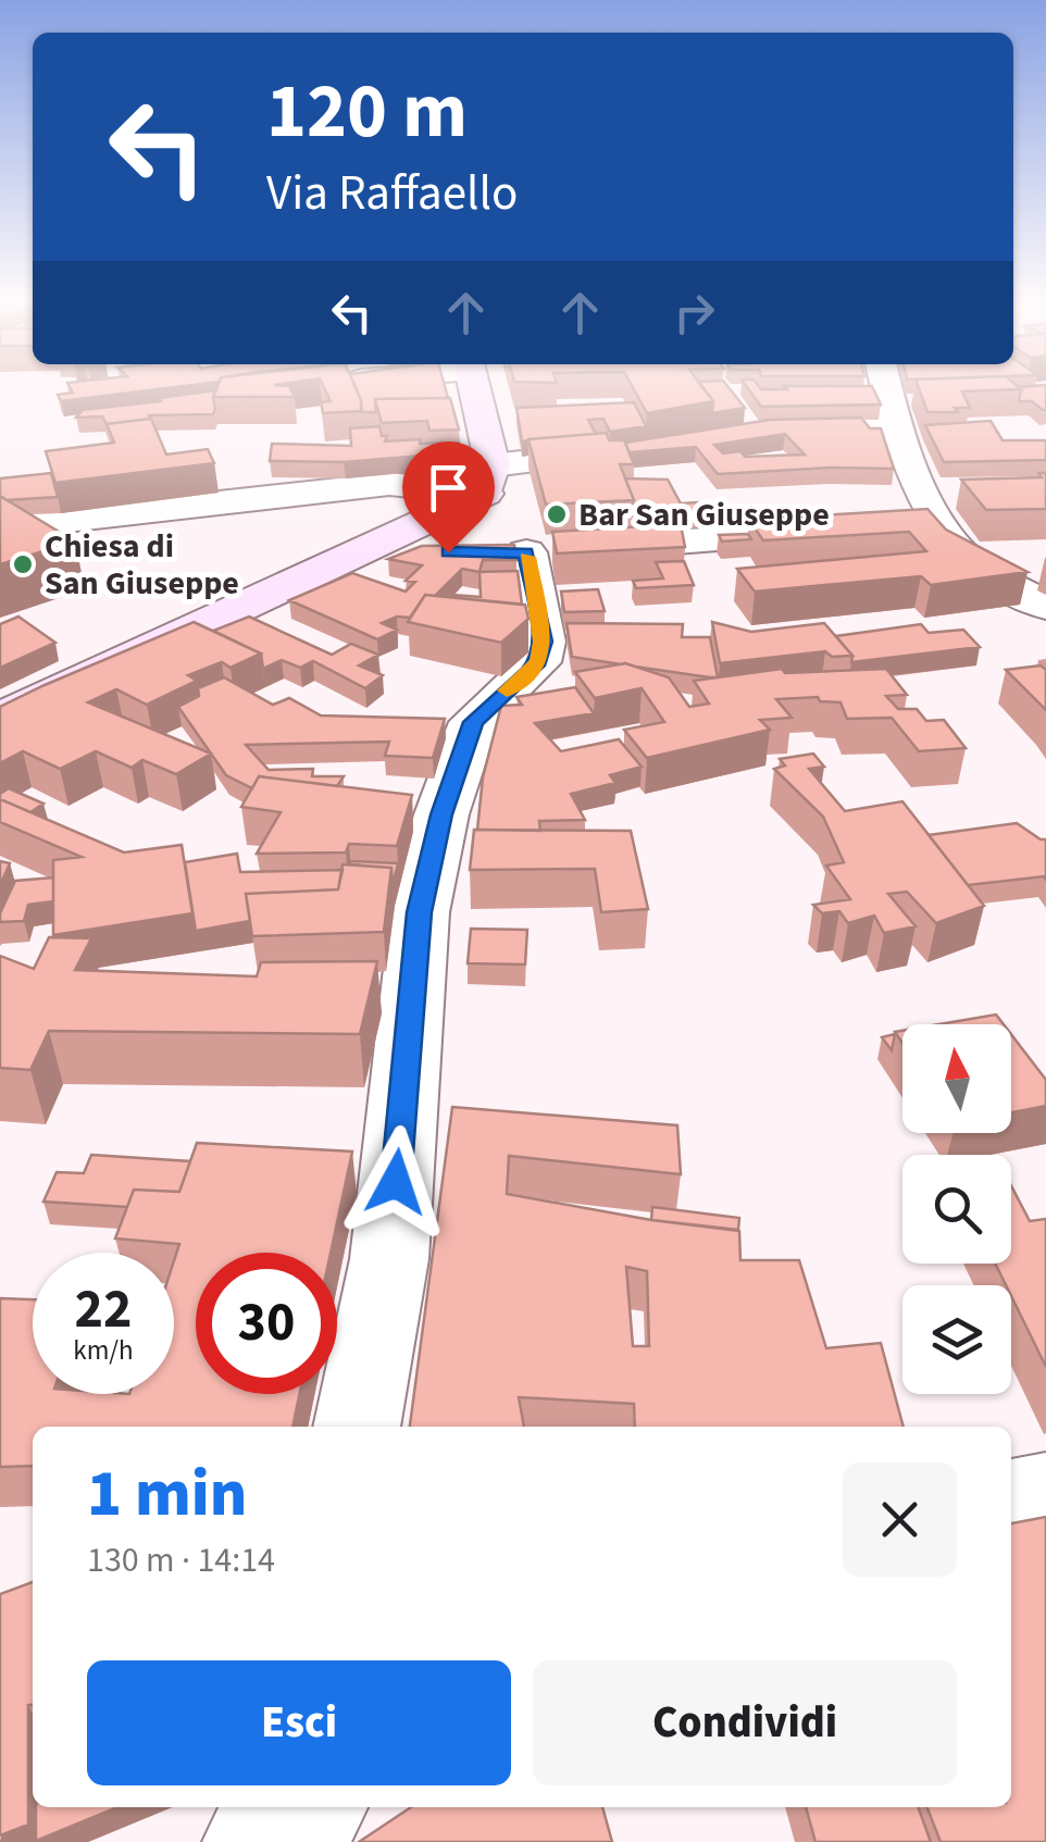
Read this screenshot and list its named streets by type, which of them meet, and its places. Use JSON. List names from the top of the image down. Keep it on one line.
{"places":["Bar San Giuseppe","Chiesa di San Giuseppe"],"north":"top","page":{"turn":["120 m","Via Raffaello"],"speed":"22 km/h","limit":"30","heading":["1 min","130 m · 14:14"],"buttons":["Esci","Condividi"]}}
